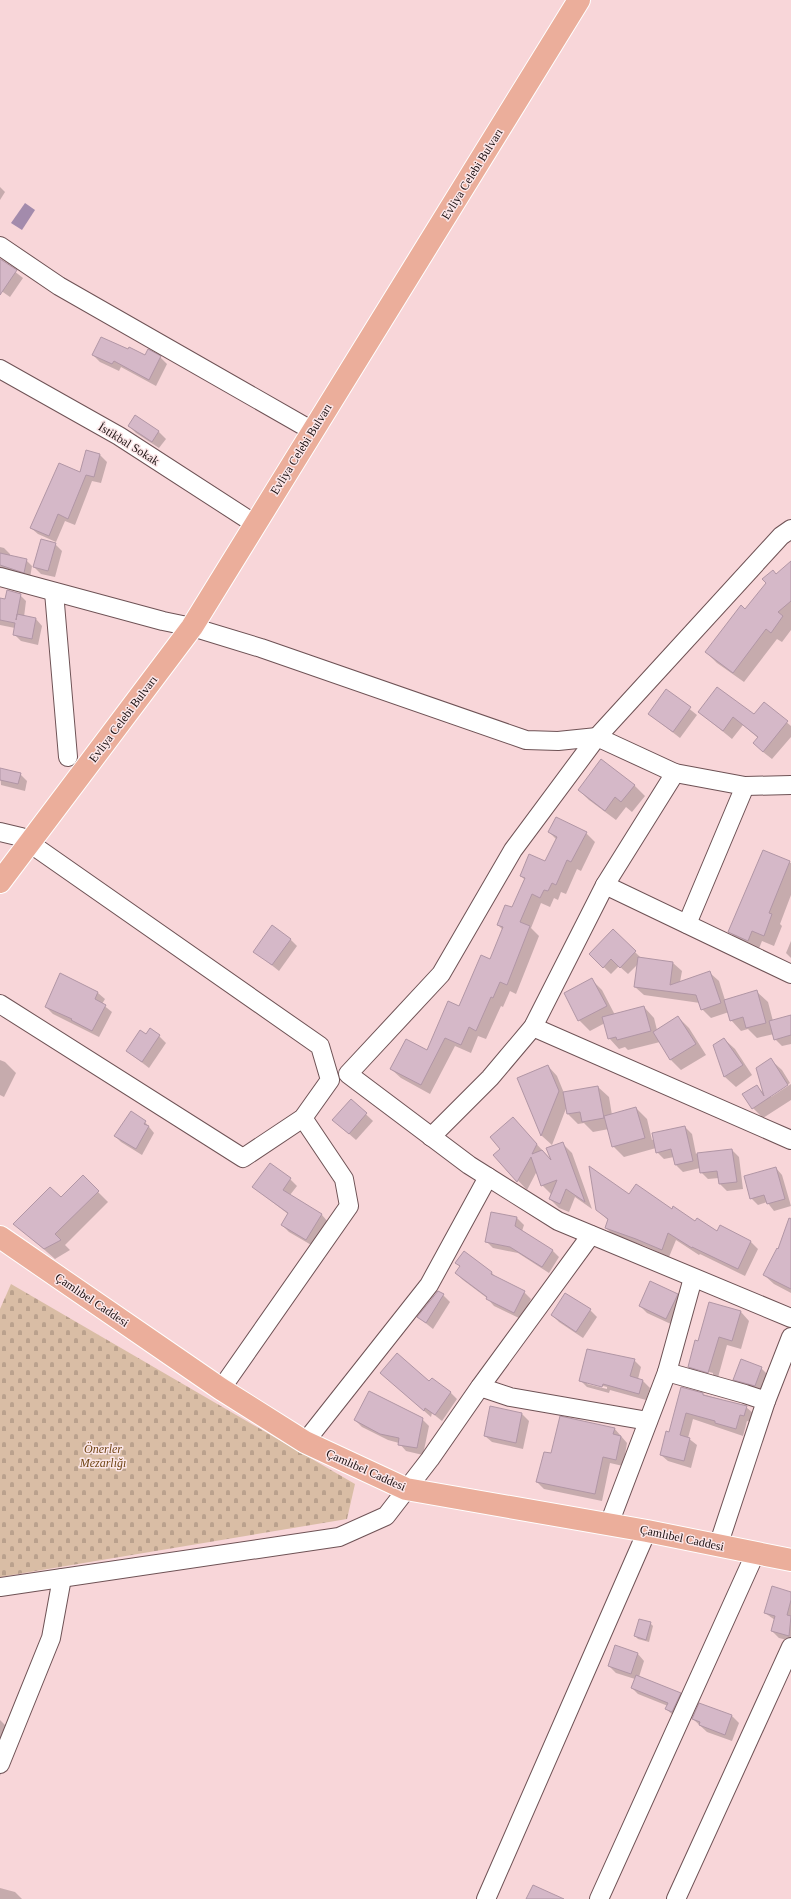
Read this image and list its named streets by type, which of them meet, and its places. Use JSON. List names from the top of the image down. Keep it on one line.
{"streets":{"main road":["Evliya Celebi Bulvarı","Çamlıbel Caddesi"],"street":["İstikbal Sokak"]},"crossings":[["Evliya Celebi Bulvarı","İstikbal Sokak"]],"parks":["Önerler Mezarlığı"]}
